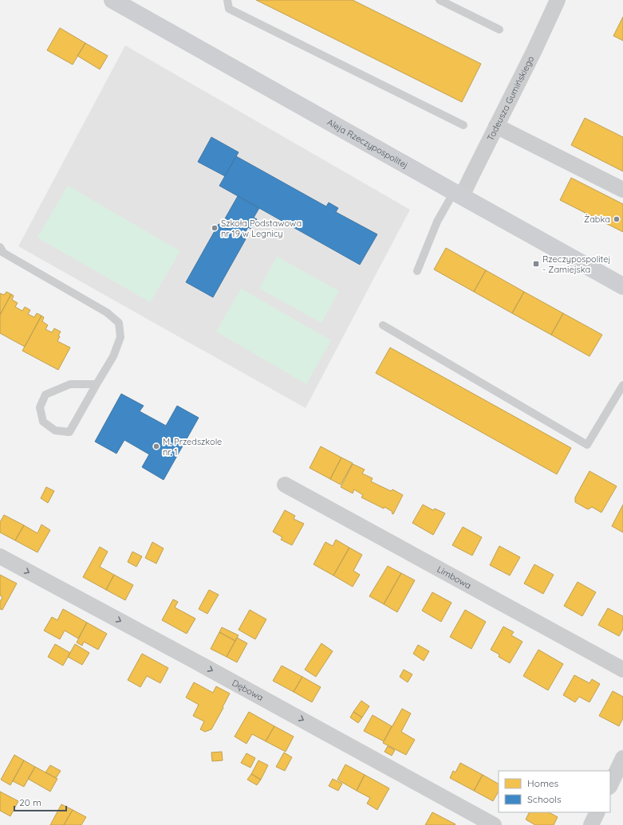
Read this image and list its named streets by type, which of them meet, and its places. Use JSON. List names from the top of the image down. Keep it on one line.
{"streets":{"street":["Tadeusza Gumińskiego","Aleja Rzeczypospolitej","Limbowa","Dębowa"]},"crossings":[["Tadeusza Gumińskiego","Aleja Rzeczypospolitej"]],"one_way":["Dębowa"],"places":{"other":["Żabka","Szkoła Podstawowa nr 19 w Legnicy","M. Przedszkole nr. 1"],"transit":["Rzeczypospolitej - Zamiejska"]},"legend":["Homes","Schools"],"scale_bar":"20 m"}
